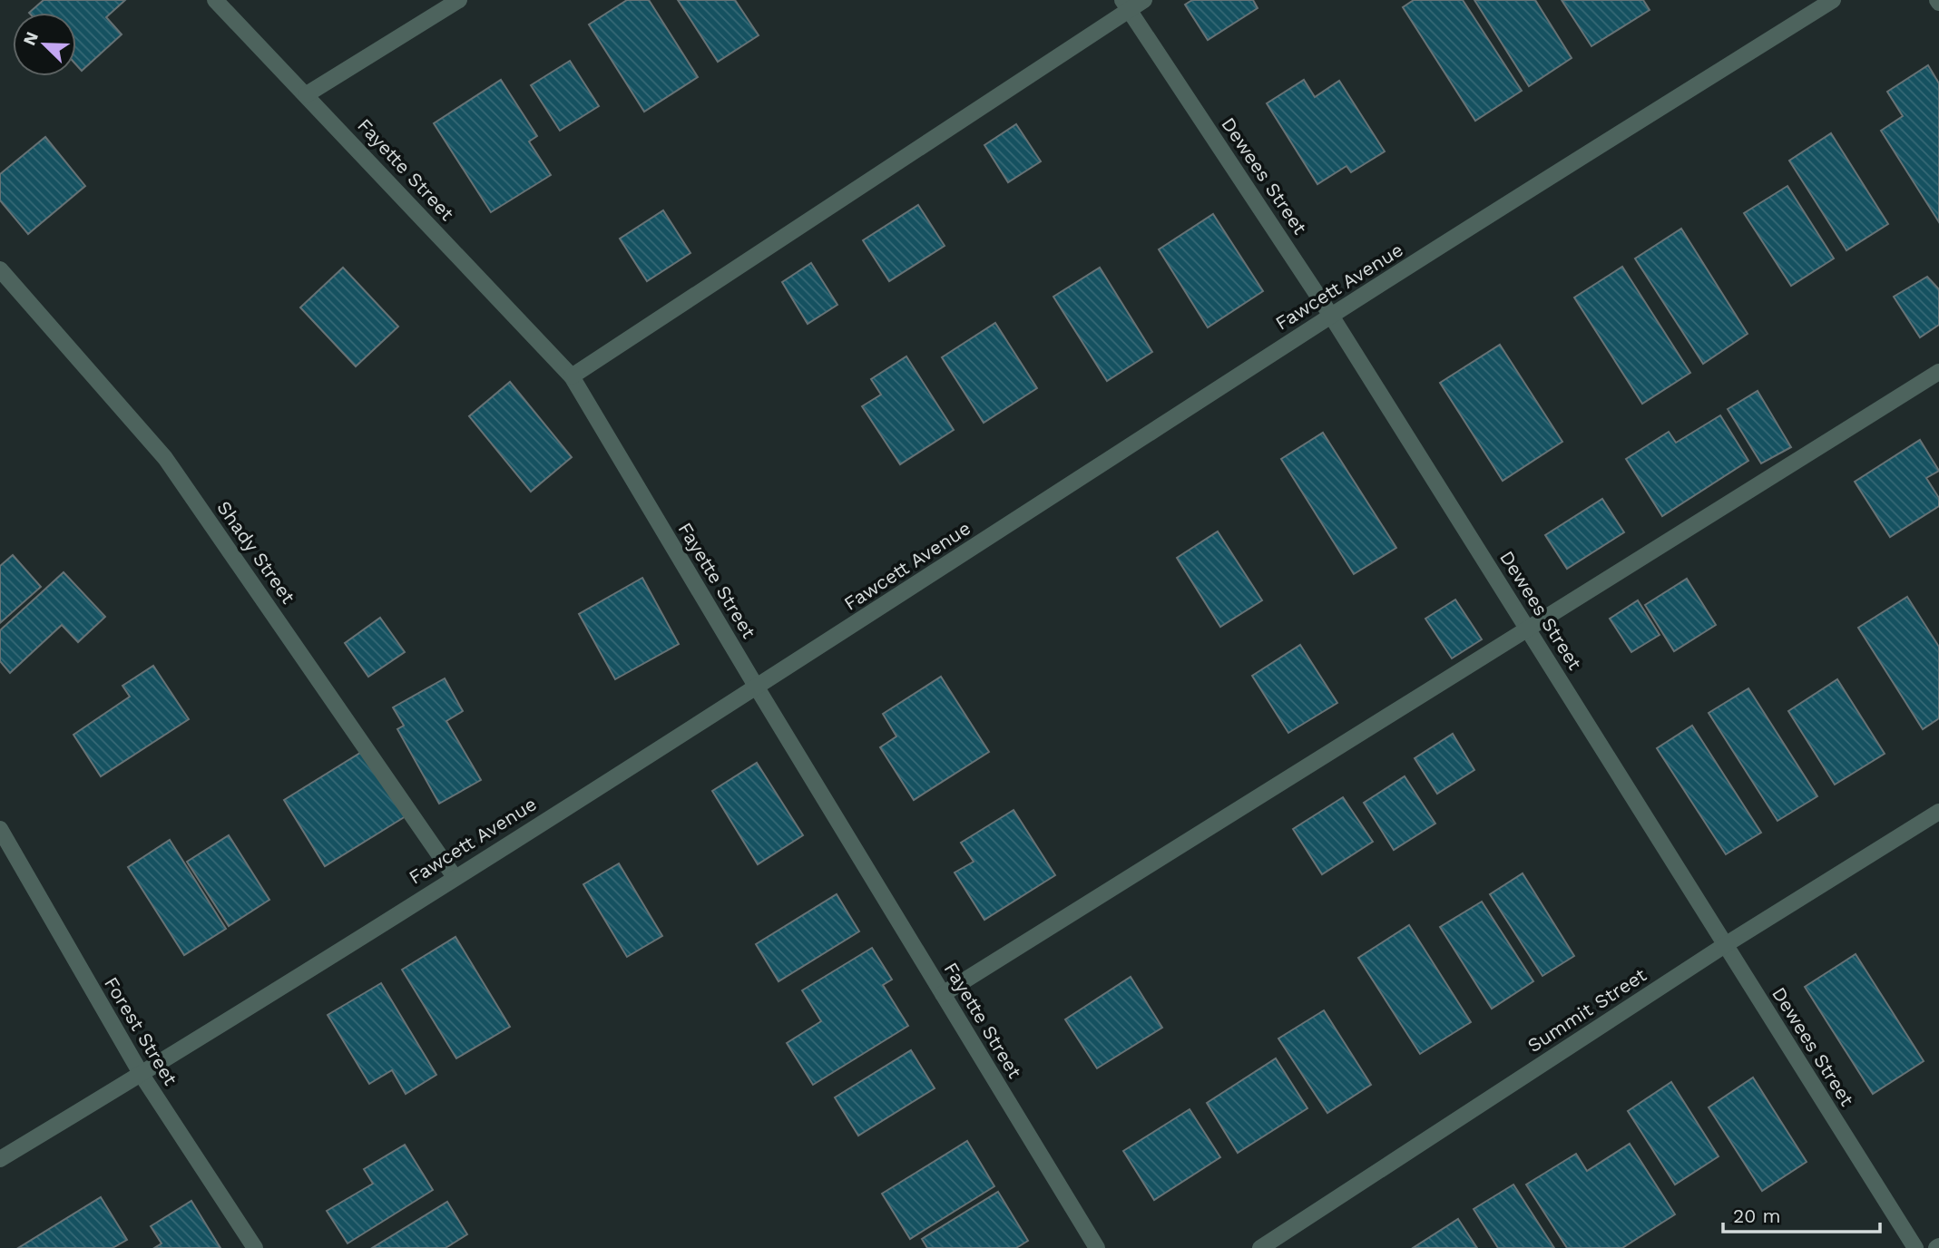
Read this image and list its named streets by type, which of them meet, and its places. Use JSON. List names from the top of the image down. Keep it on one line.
{"streets":{"street":["Fayette Street","Dewees Street","Fawcett Avenue","Shady Street","Summit Street","Forest Street"]},"crossings":[["Fayette Street","Fawcett Avenue"],["Dewees Street","Fawcett Avenue"],["Dewees Street","Summit Street"],["Fawcett Avenue","Shady Street"],["Fawcett Avenue","Forest Street"]],"scale_bar":"20 m","north":"top left"}
